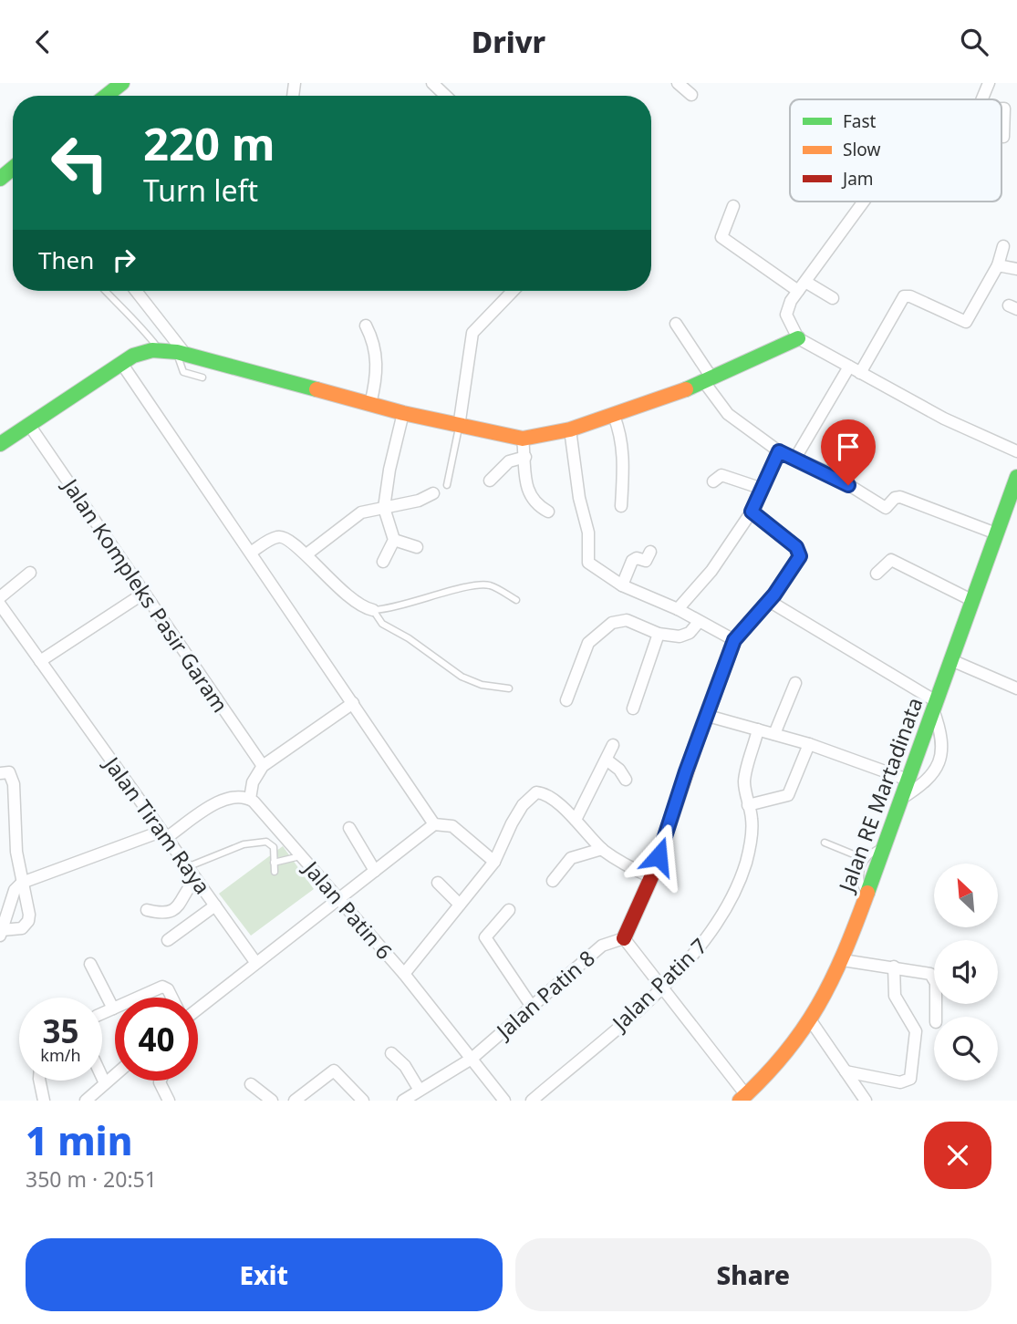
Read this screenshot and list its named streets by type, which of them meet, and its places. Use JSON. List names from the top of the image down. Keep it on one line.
{"streets":{"main road":["Jalan RE Martadinata"],"street":["Jalan Kompleks Pasir Garam","Jalan Tiram Raya","Jalan Patin 6","Jalan Patin 7","Jalan Patin 8"]},"crossings":[["Jalan Patin 6","Jalan Patin 8"]],"legend":["Fast","Slow","Jam"],"north":"top left","page":{"header":"Drivr","turn":["220 m","Turn left"],"then":"Then","speed":"35 km/h","limit":"40","heading":["1 min","350 m · 20:51"],"buttons":["Exit","Share"]}}
